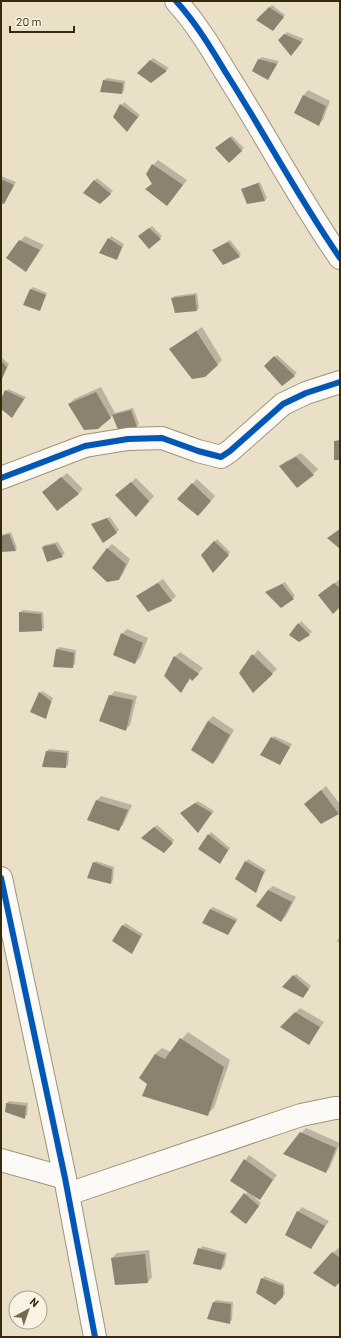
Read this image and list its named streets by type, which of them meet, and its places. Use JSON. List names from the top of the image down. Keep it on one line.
{"scale_bar":"20 m","north":"top right"}
